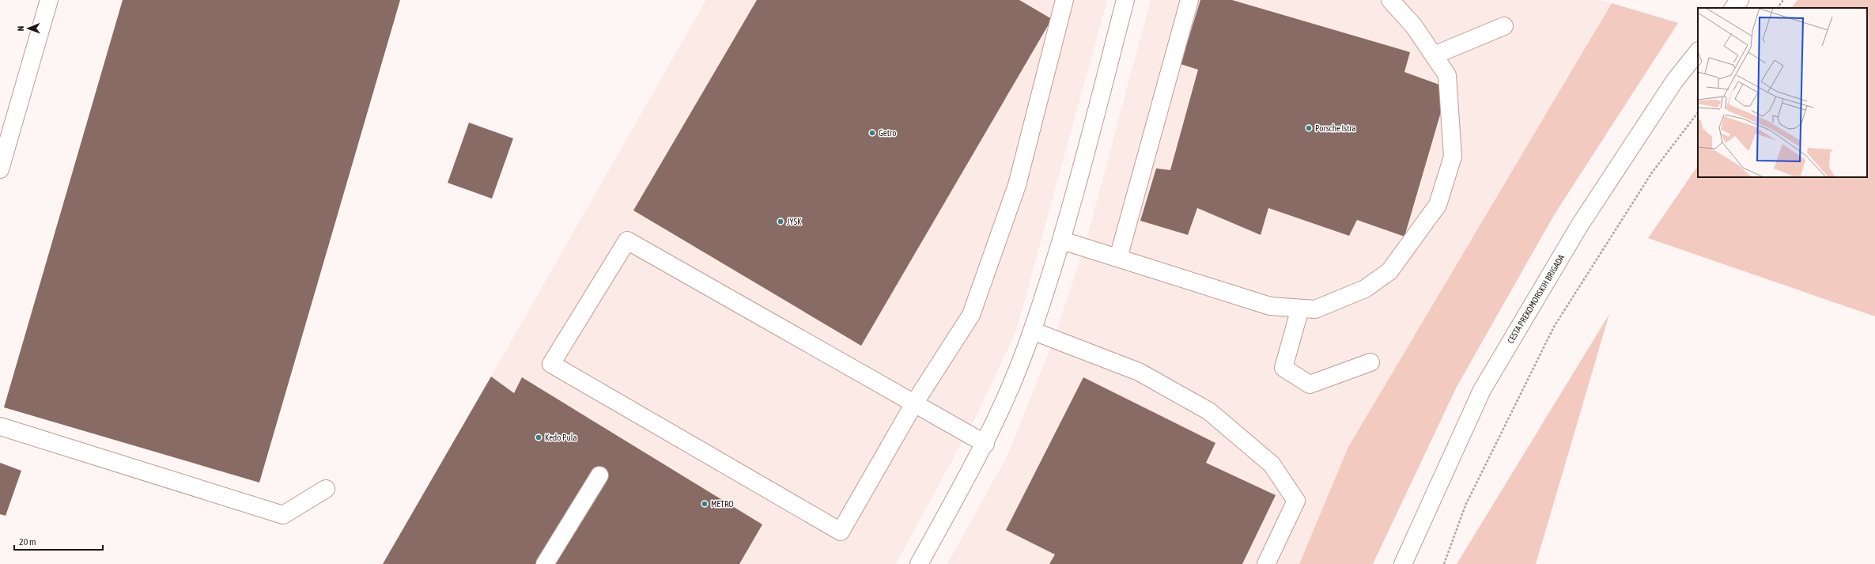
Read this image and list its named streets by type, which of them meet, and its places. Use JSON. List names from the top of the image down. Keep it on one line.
{"streets":{"street":["CESTA PREKOMORSKIH BRIGADA"]},"places":["Porsche Istra","Getro","JYSK","Kedo Pula","METRO"],"scale_bar":"20 m","north":"left"}
